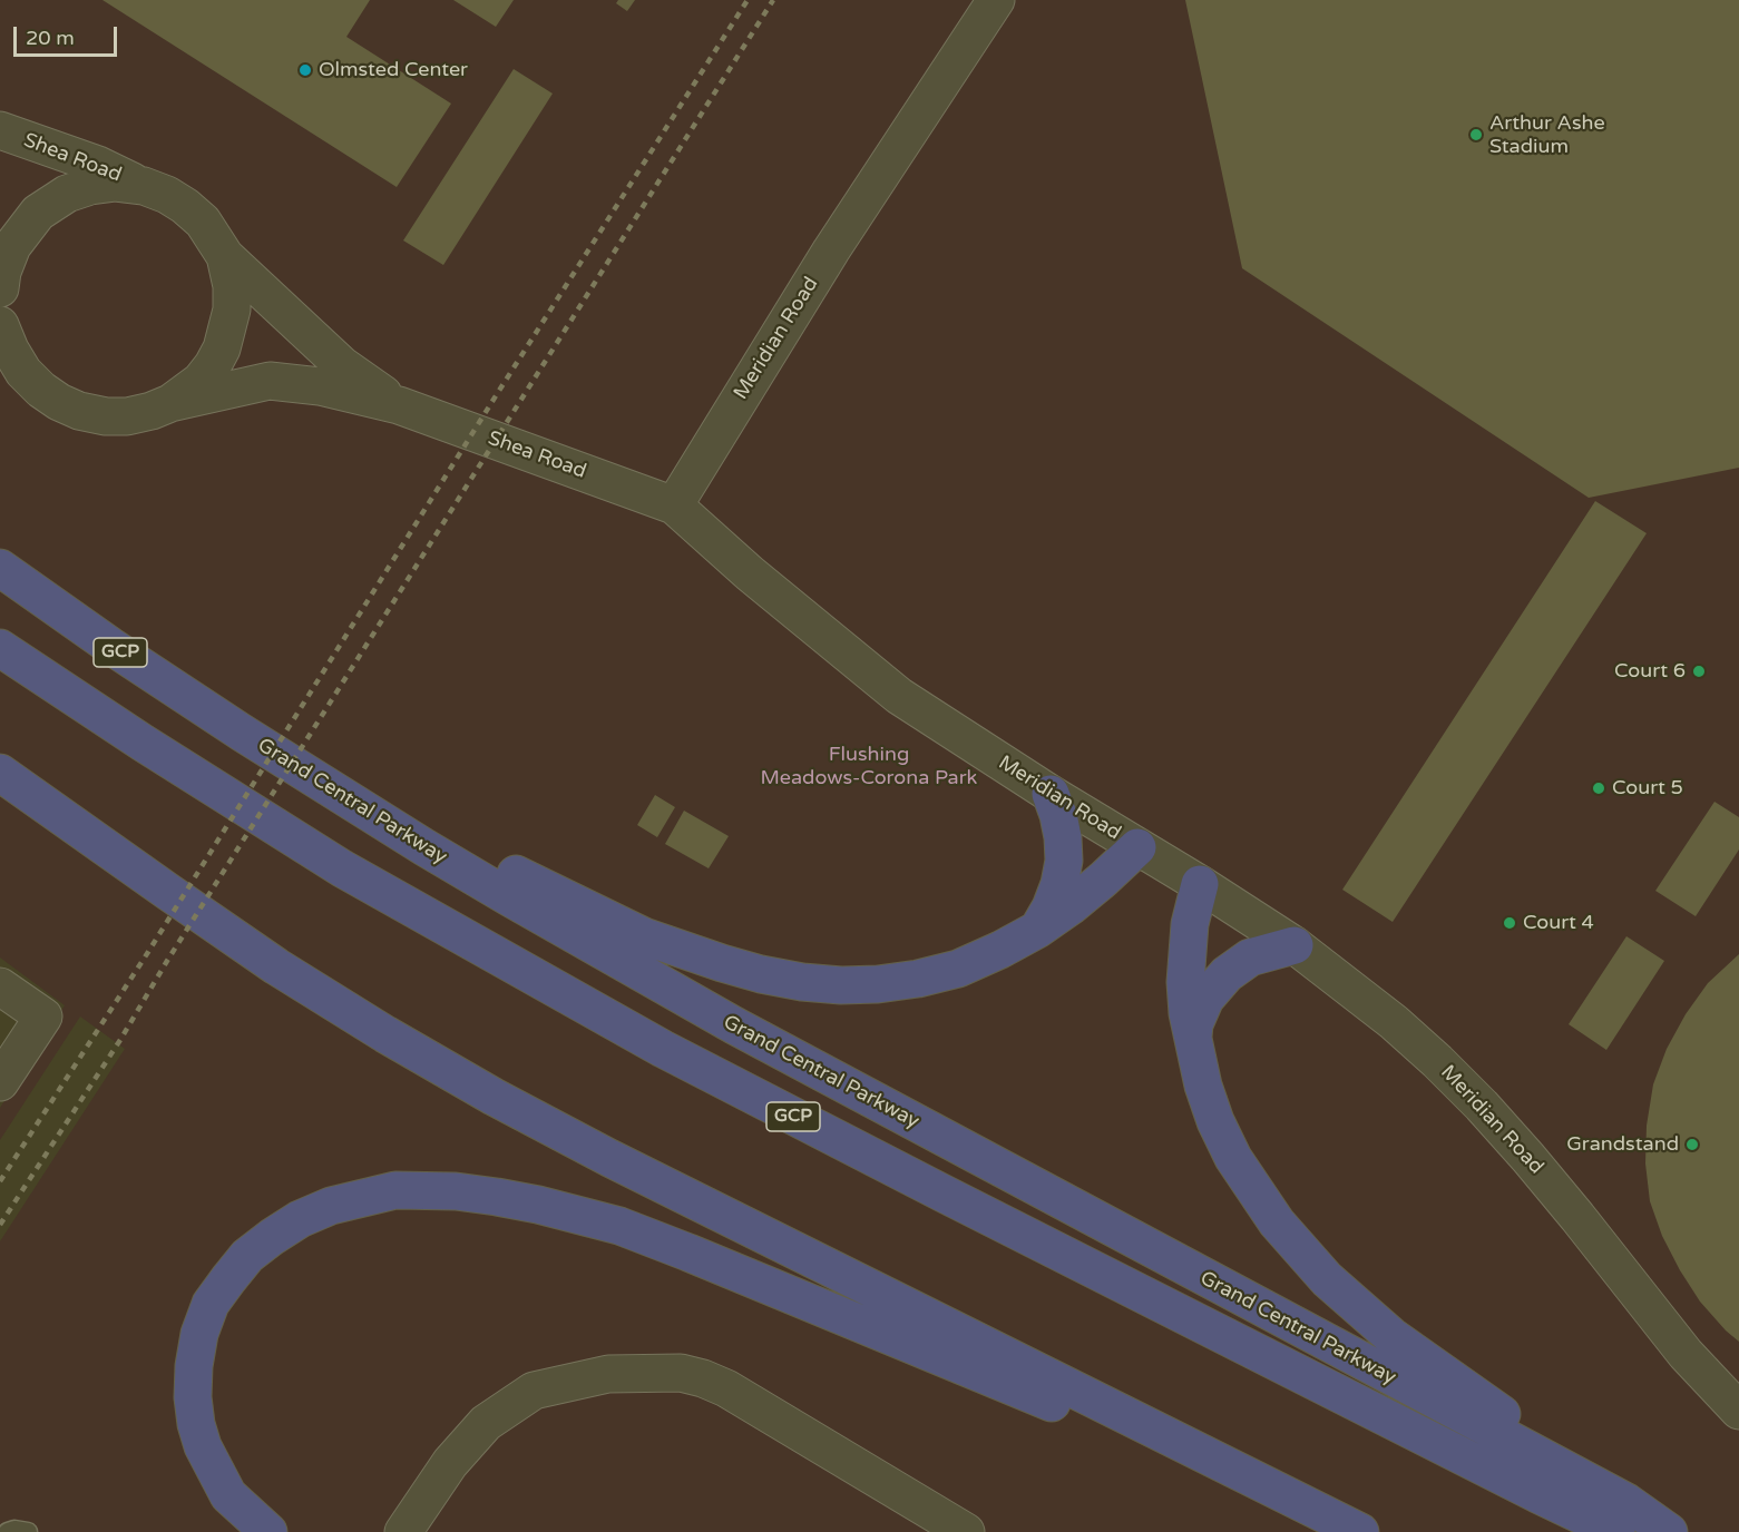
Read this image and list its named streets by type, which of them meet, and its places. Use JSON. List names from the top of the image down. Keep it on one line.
{"streets":{"highway":["GCP","Grand Central Parkway"],"street":["Shea Road","Meridian Road"]},"crossings":[["Shea Road","Meridian Road"]],"parks":["Flushing Meadows-Corona Park"],"places":["Olmsted Center","Arthur Ashe Stadium","Court 6","Court 5","Court 4","Grandstand"],"scale_bar":"20 m"}
